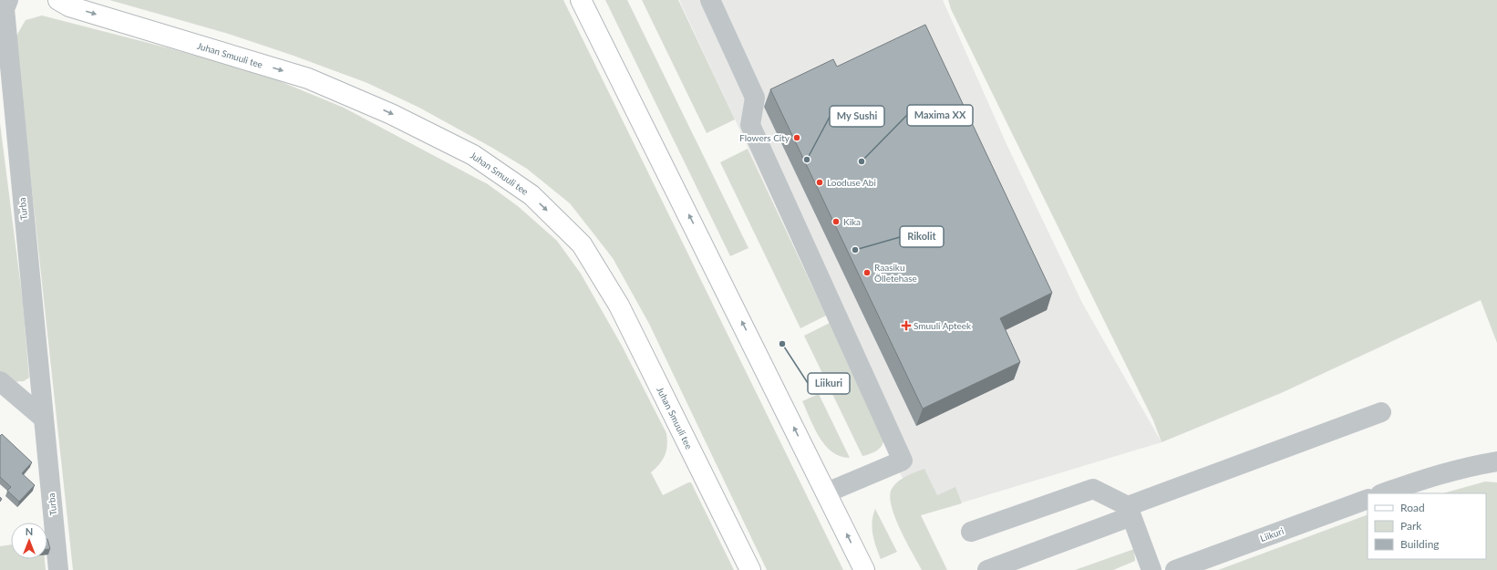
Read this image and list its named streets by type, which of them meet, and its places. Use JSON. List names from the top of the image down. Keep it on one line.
{"streets":{"main road":["Juhan Smuuli tee"],"street":["Turba","Liikuri"]},"places":{"other":["Flowers City","My Sushi","Maxima XX","Looduse Abi","Kika","Rikolit","Raasiku Õlletehase","Liikuri"],"health":["Smuuli Apteek"]},"legend":["Road","Park","Building"],"north":"top"}
